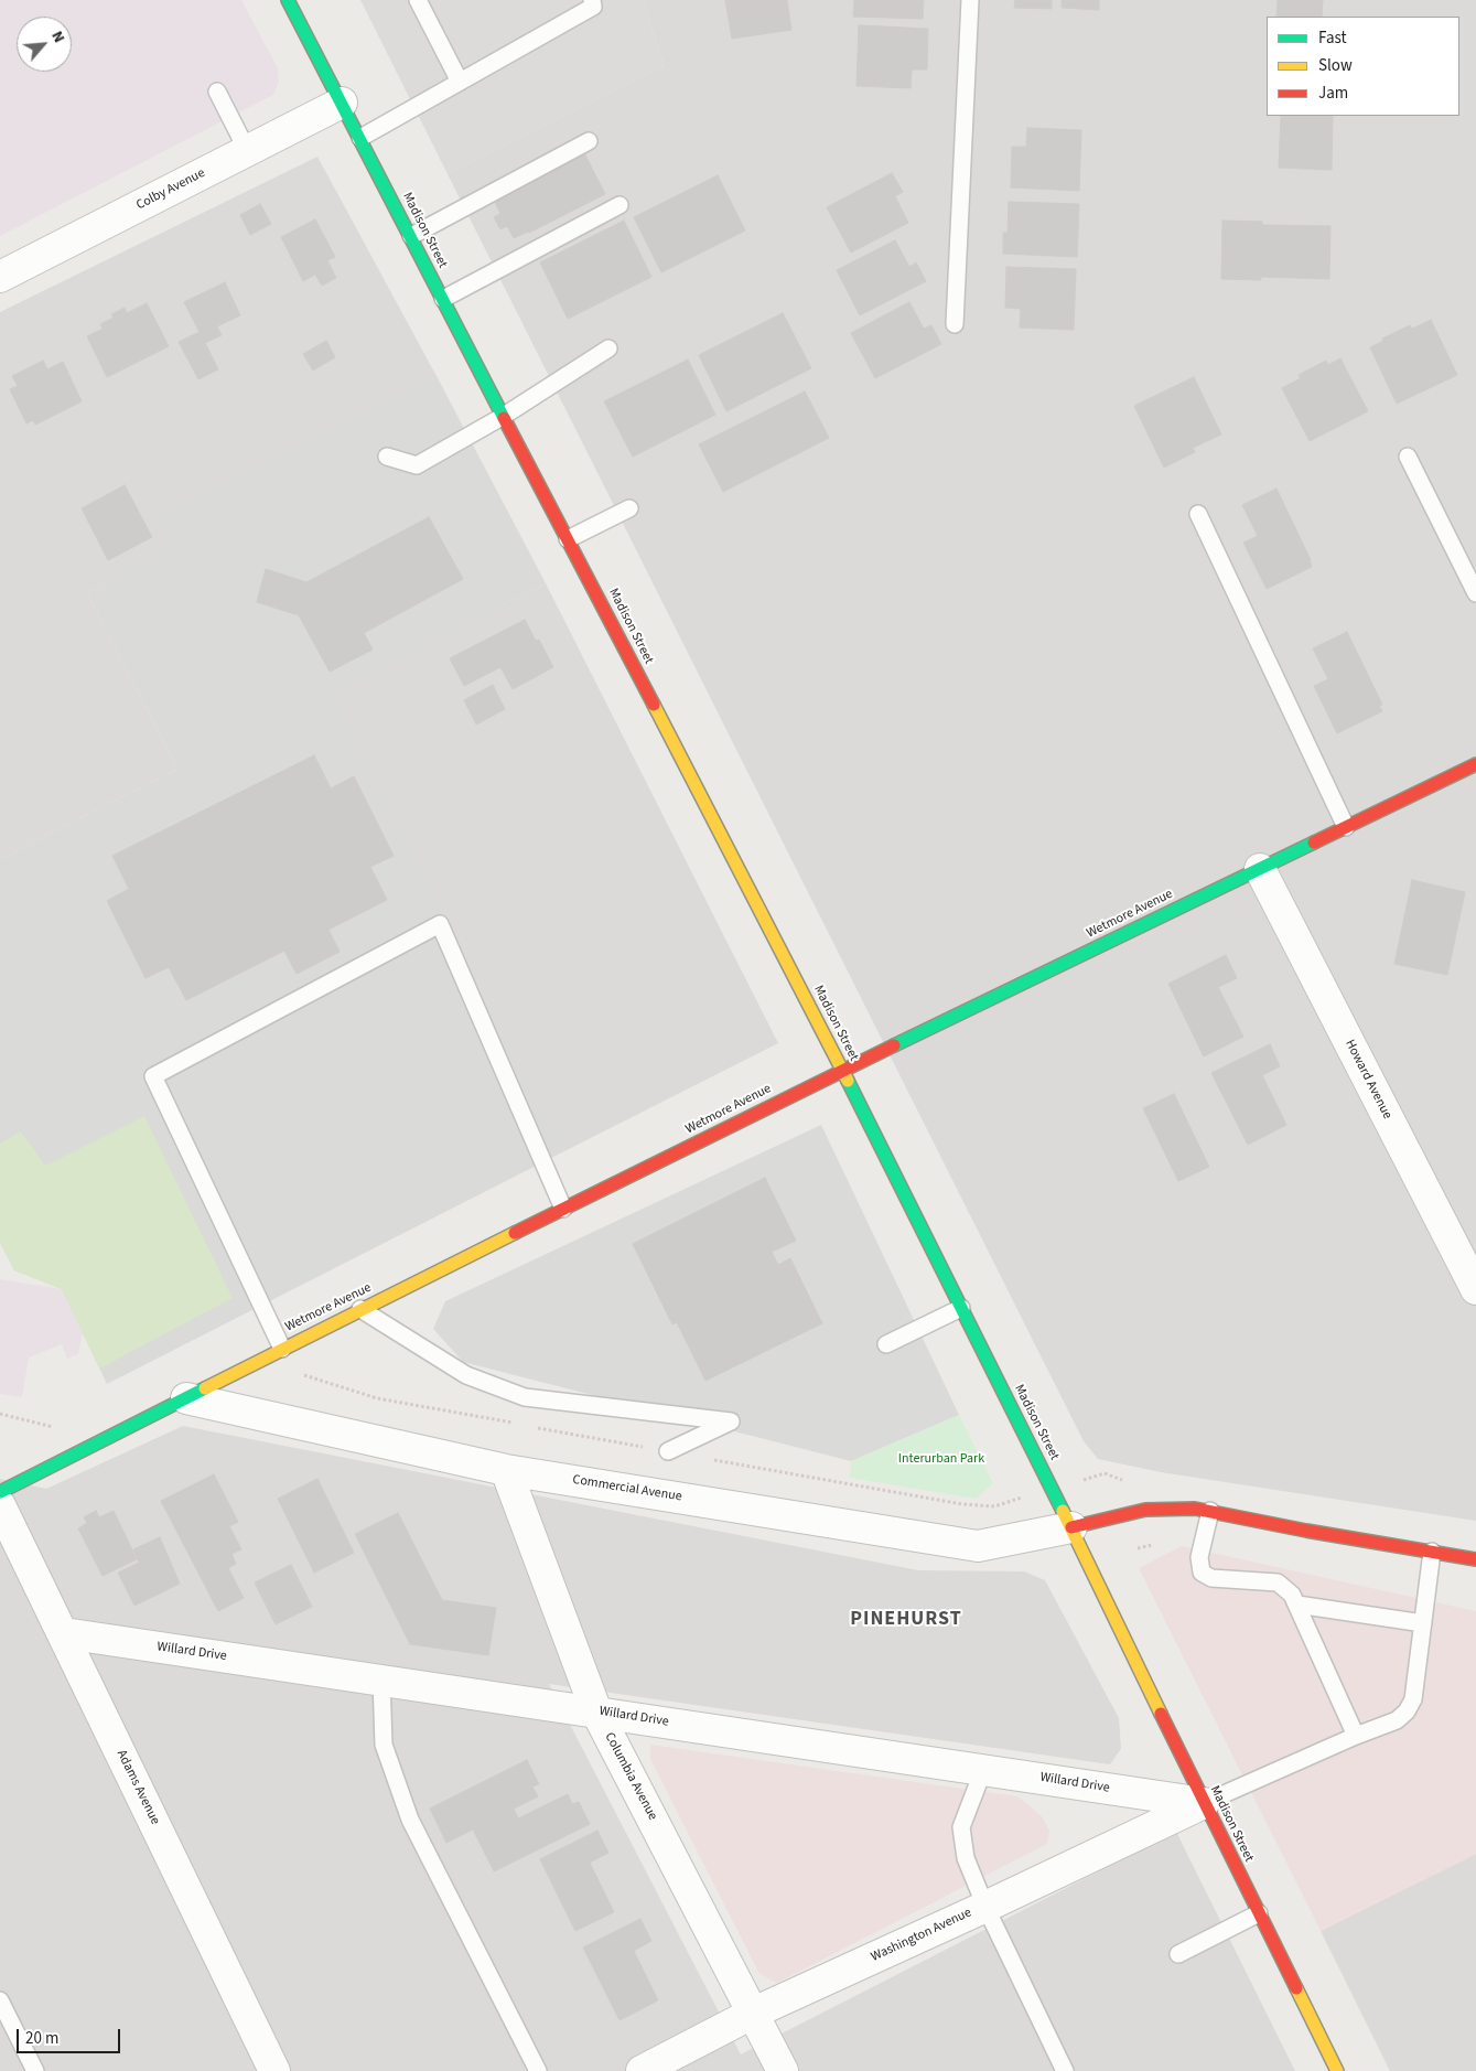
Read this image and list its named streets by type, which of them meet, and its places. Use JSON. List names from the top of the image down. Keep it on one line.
{"streets":{"street":["Colby Avenue","Madison Street","Wetmore Avenue","Howard Avenue","Commercial Avenue","Willard Drive","Columbia Avenue","Adams Avenue","Washington Avenue"]},"crossings":[["Colby Avenue","Madison Street"],["Madison Street","Wetmore Avenue"],["Madison Street","Commercial Avenue"],["Madison Street","Willard Drive"],["Madison Street","Washington Avenue"],["Wetmore Avenue","Howard Avenue"],["Wetmore Avenue","Commercial Avenue"],["Commercial Avenue","Columbia Avenue"],["Willard Drive","Columbia Avenue"],["Willard Drive","Adams Avenue"],["Willard Drive","Washington Avenue"],["Columbia Avenue","Washington Avenue"]],"districts":["PINEHURST"],"parks":["Interurban Park"],"legend":["Fast","Slow","Jam"],"scale_bar":"20 m","north":"top right"}
